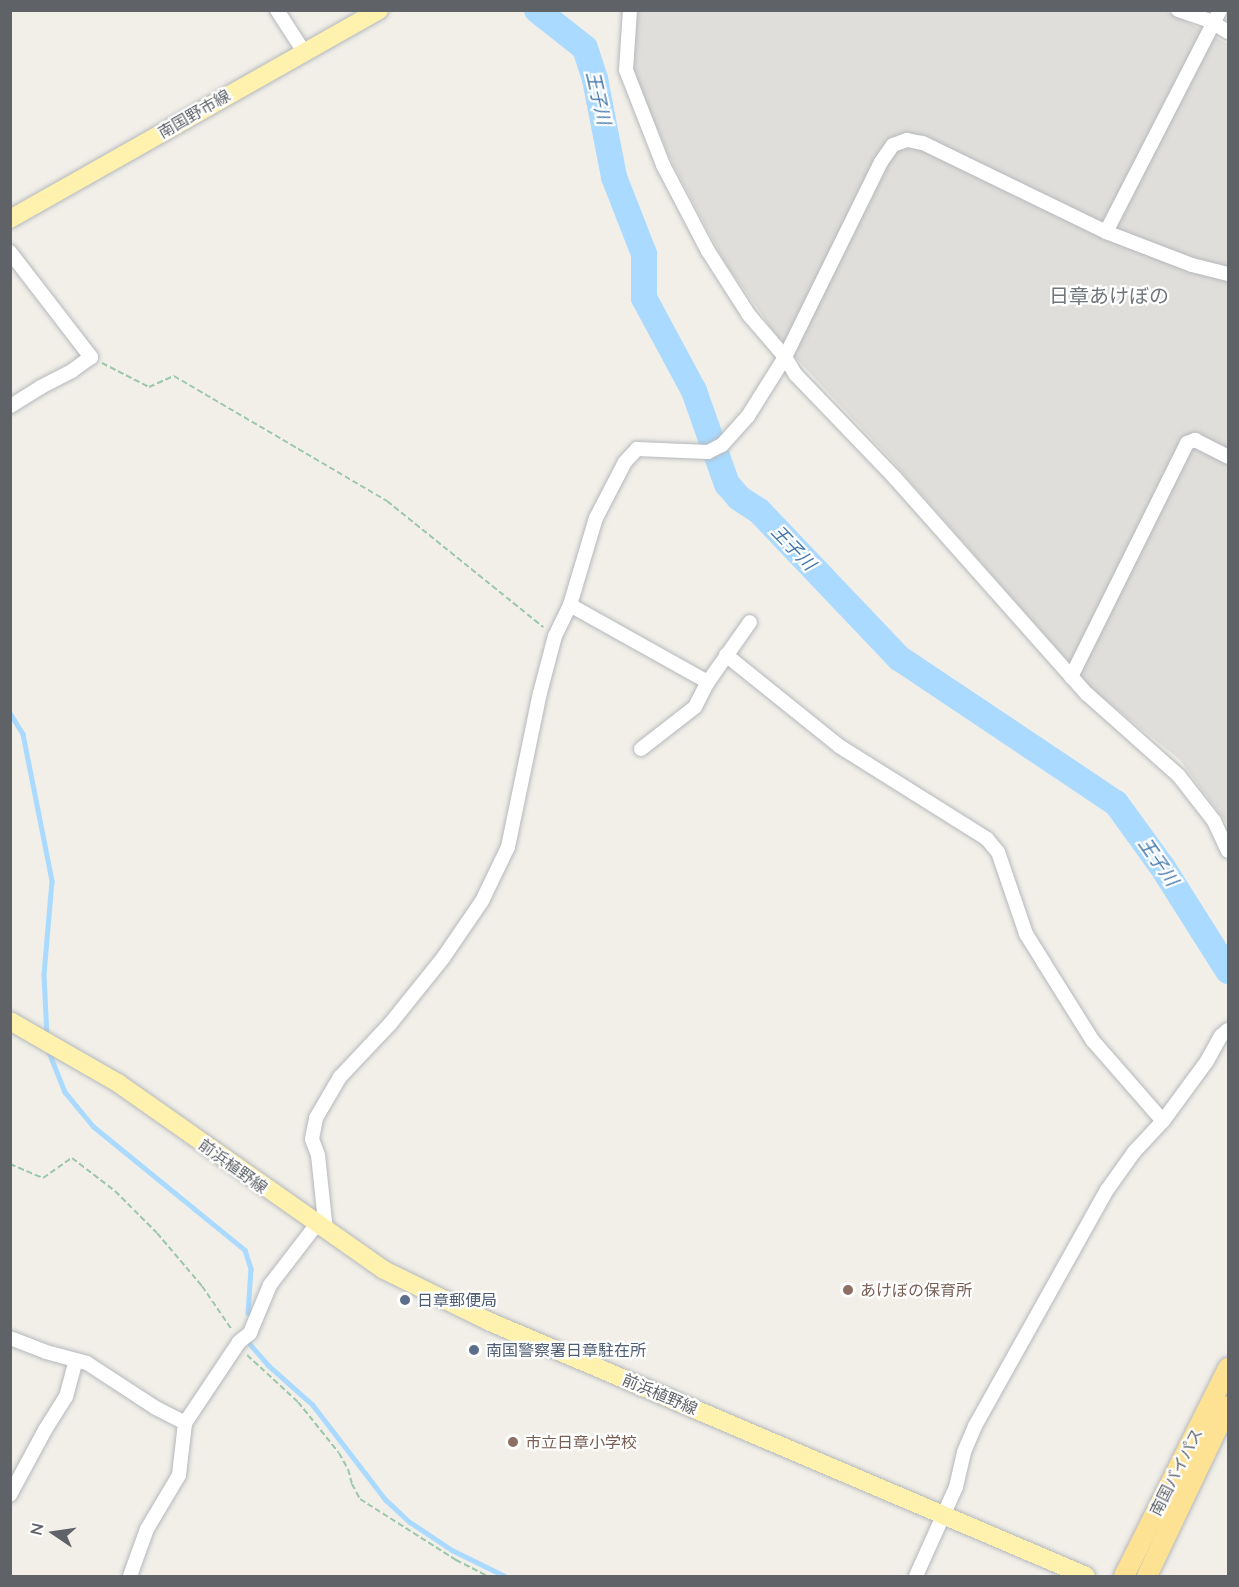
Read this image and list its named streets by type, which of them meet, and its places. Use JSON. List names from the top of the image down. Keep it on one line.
{"streets":{"highway":["南国バイパス"],"main road":["南国野市線","前浜植野線"]},"districts":["日章あけぼの"],"water":["王子川"],"places":["あけぼの保育所","日章郵便局","南国警察署日章駐在所","市立日章小学校"],"north":"left"}
